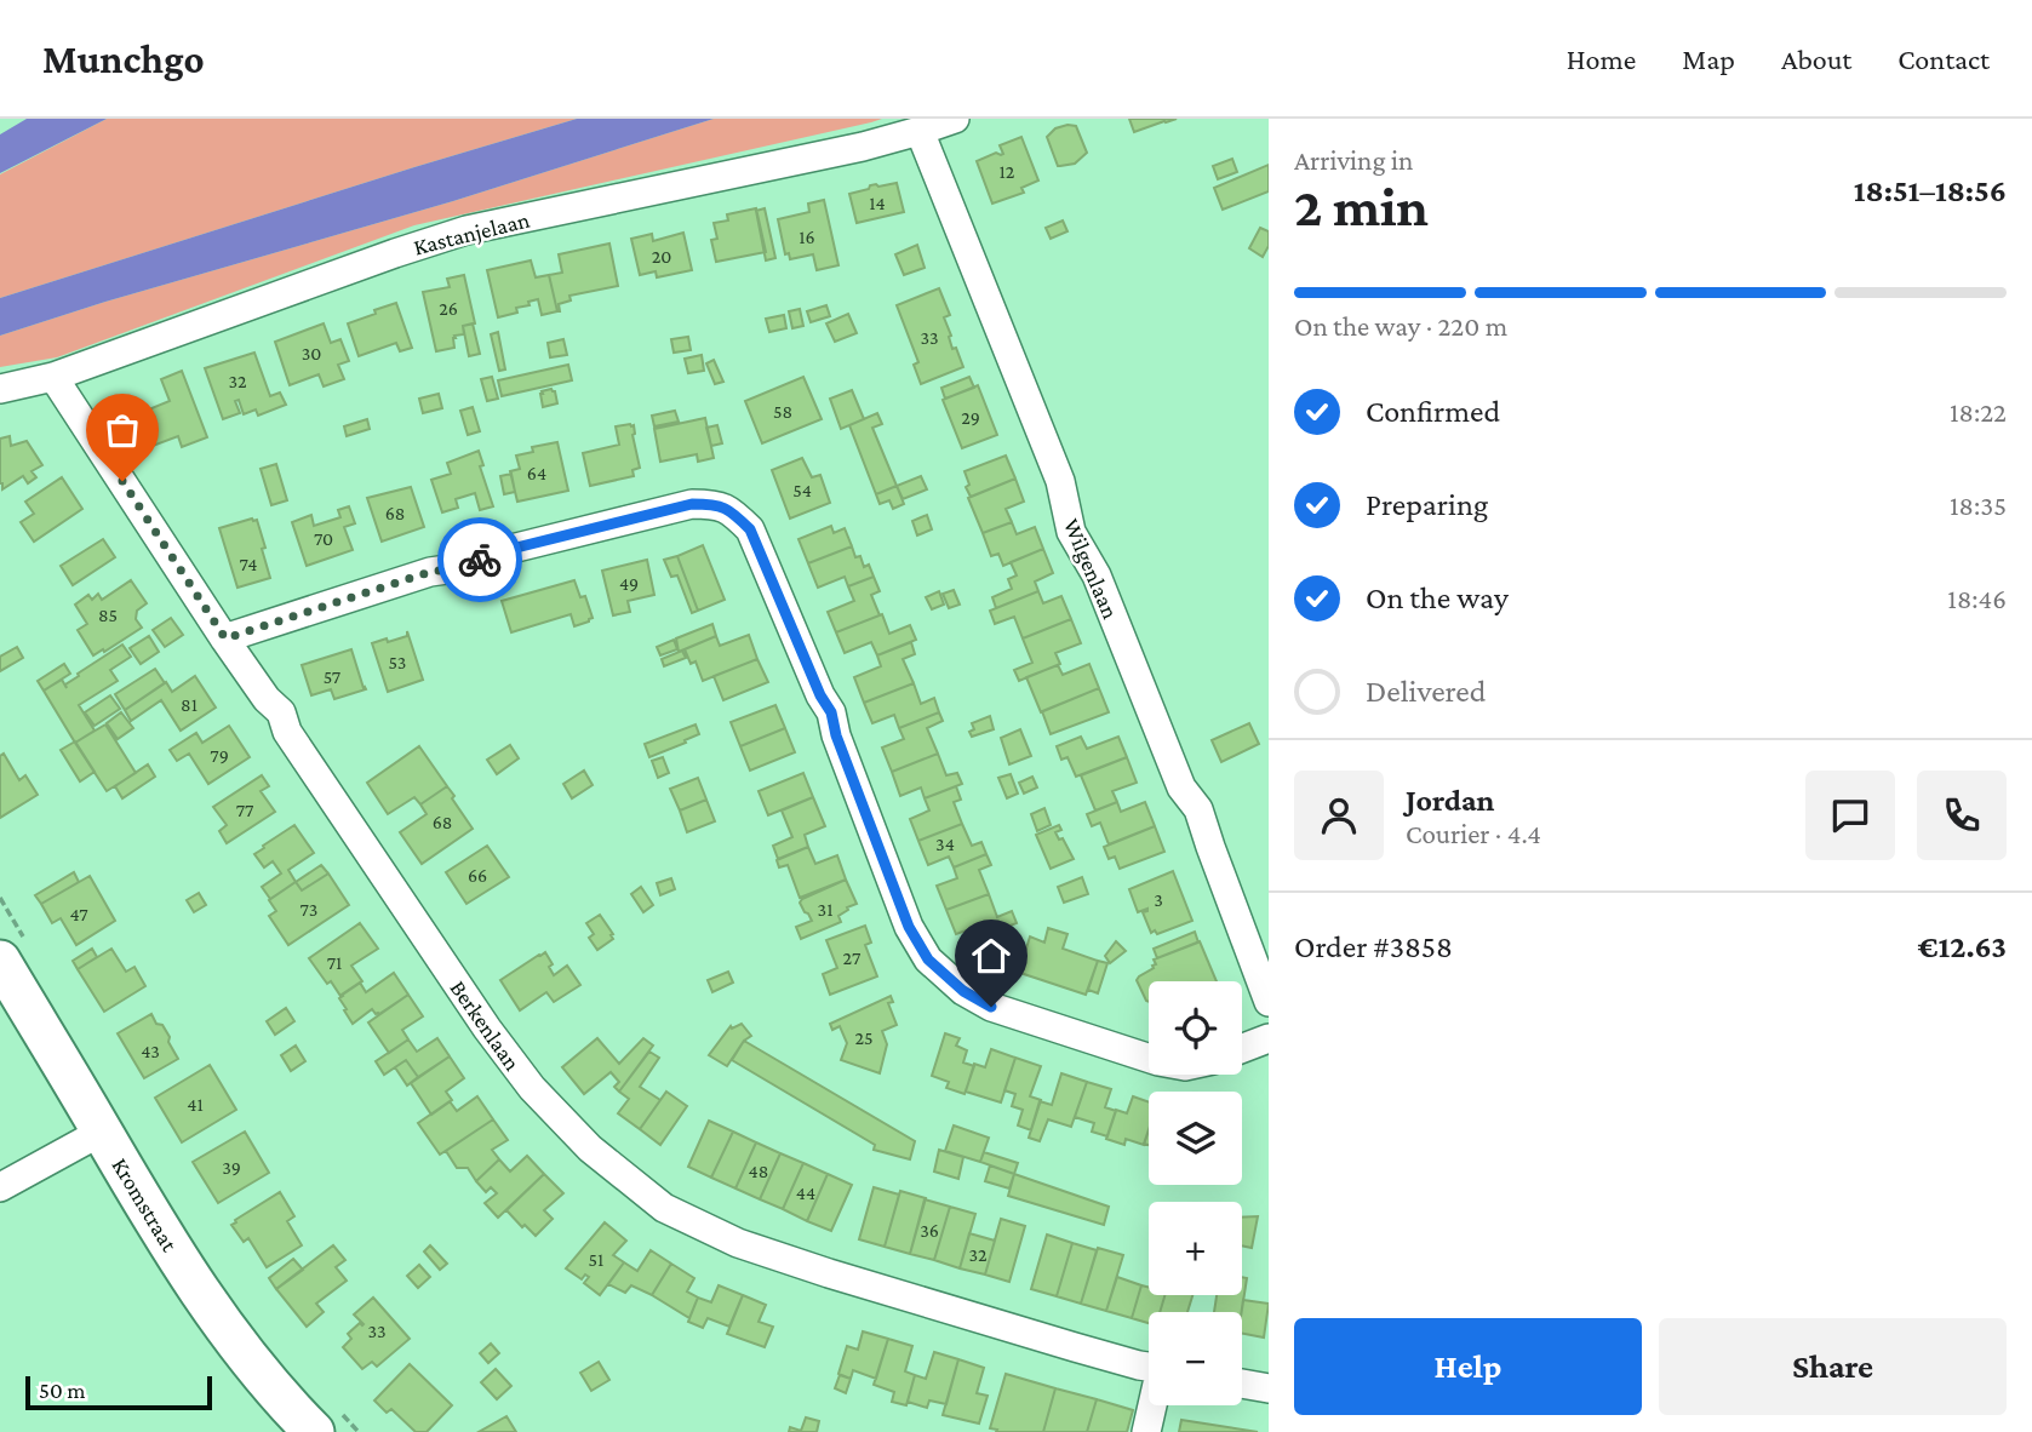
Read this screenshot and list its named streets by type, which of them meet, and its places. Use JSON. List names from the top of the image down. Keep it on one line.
{"streets":{"main road":["Kromstraat"],"street":["Kastanjelaan","Wilgenlaan","Berkenlaan"]},"crossings":[["Kastanjelaan","Wilgenlaan"],["Kastanjelaan","Berkenlaan"]],"house_numbers":["12","14","16","20","26","33","30","32","58","29","64","54","68","70","74","49","85","53","57","81","79","77","68","34","66","3","73","31","47","27","71","25","43","41","39","48","44","36","32","51","33"],"scale_bar":"50 m","page":{"header":"Munchgo","nav":["Home","Map","About","Contact"],"heading":["2 min","Arriving in","18:51–18:56"],"panel":["Jordan","Courier · 4.4","Order #3858","€12.63"],"bar":"On the way · 220 m","list":[["Confirmed","18:22"],["Preparing","18:35"],["On the way","18:46"],"Delivered"],"map_buttons":["+","−"],"buttons":["Help","Share"],"scale":"50 m"}}
